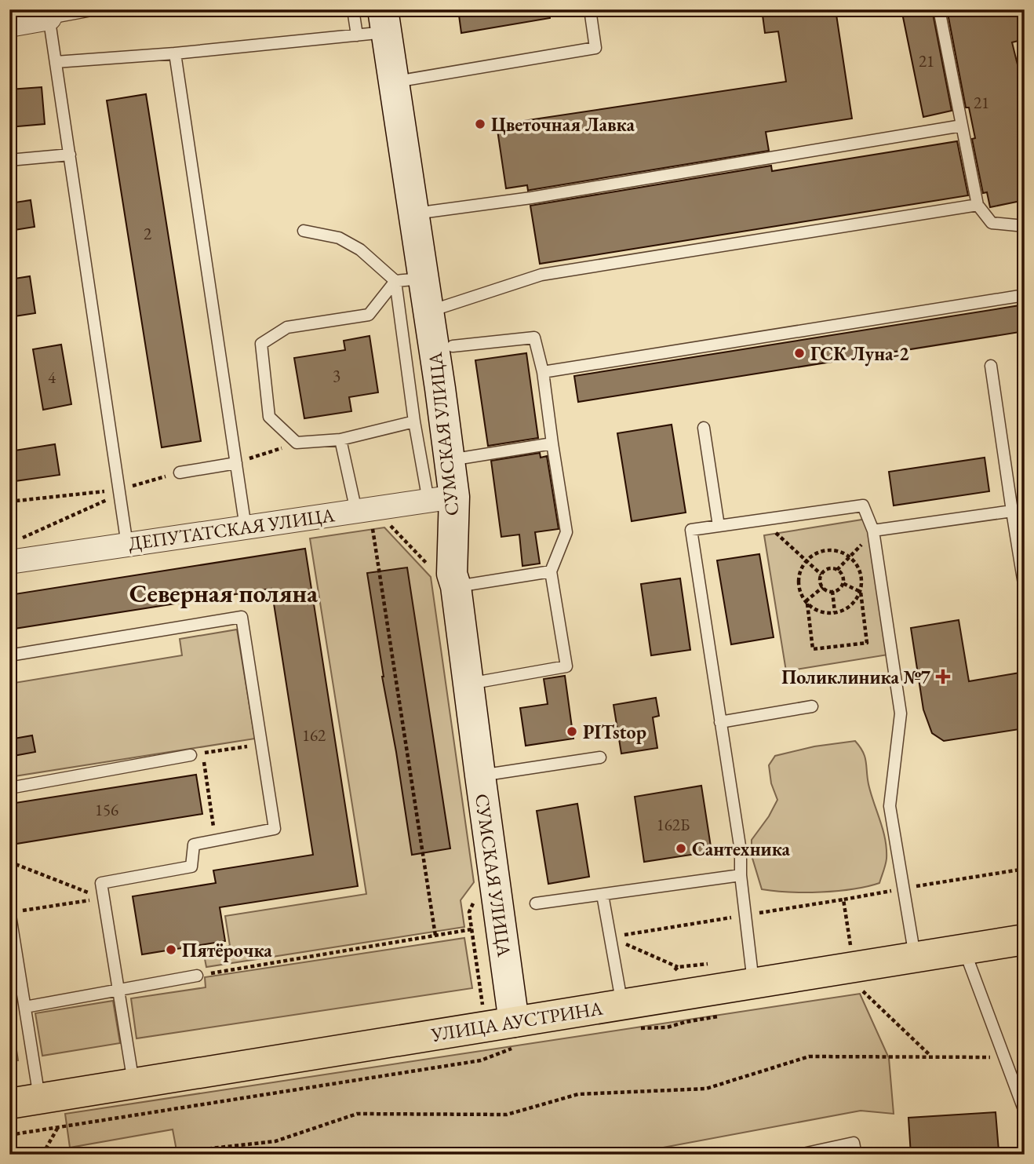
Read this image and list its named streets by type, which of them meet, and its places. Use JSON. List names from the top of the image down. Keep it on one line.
{"streets":{"main road":["УЛИЦА АУСТРИНА"],"street":["СУМСКАЯ УЛИЦА","ДЕПУТАТСКАЯ УЛИЦА"]},"crossings":[["СУМСКАЯ УЛИЦА","ДЕПУТАТСКАЯ УЛИЦА"],["СУМСКАЯ УЛИЦА","УЛИЦА АУСТРИНА"]],"districts":["Северная поляна"],"places":{"other":["Цветочная Лавка","ГСК Луна-2","PITstop","Сантехника","Пятёрочка"],"health":["Поликлиника №7"]},"house_numbers":["21","21","2","3","4","162","156","162Б"]}
